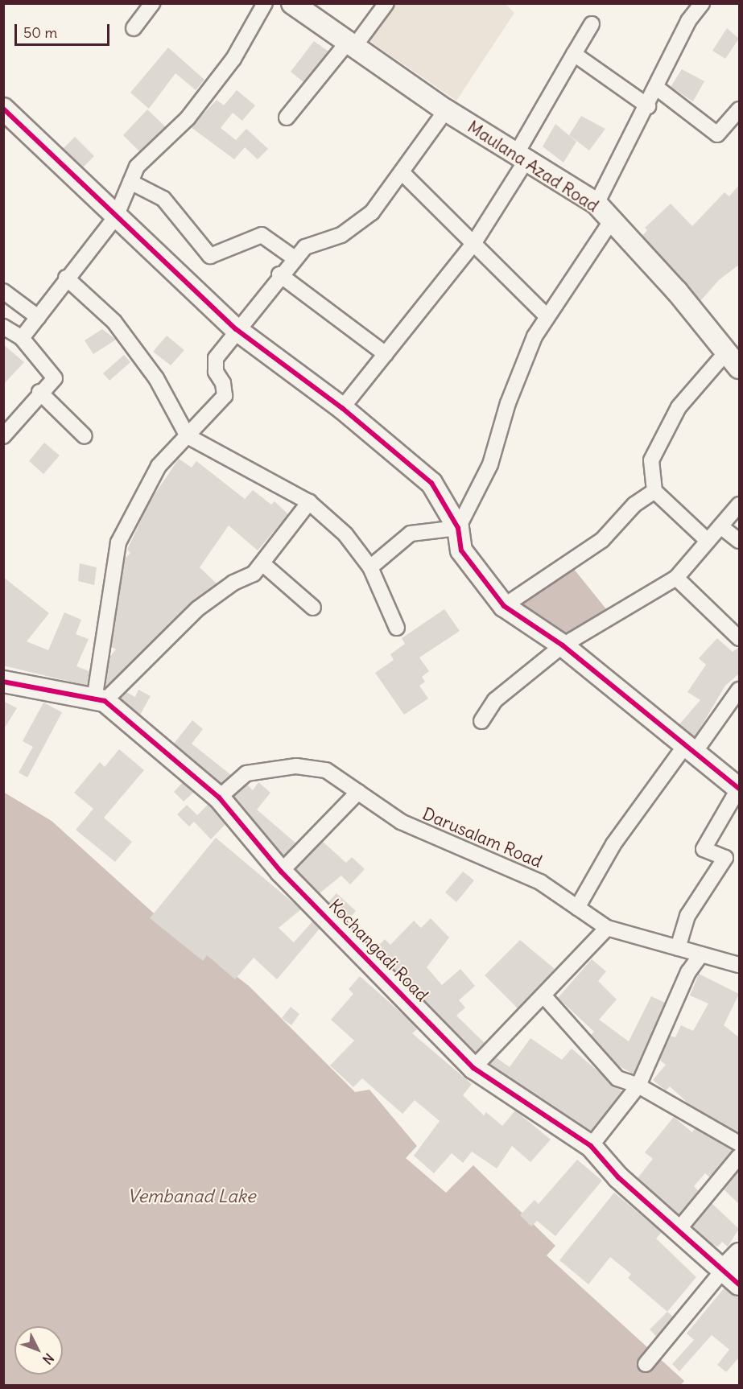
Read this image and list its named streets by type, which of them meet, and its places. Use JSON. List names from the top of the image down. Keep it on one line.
{"streets":{"street":["Maulana Azad Road","Darusalam Road","Kochangadi Road"]},"crossings":[["Darusalam Road","Kochangadi Road"]],"water":["Vembanad Lake"],"scale_bar":"50 m","north":"bottom right"}
